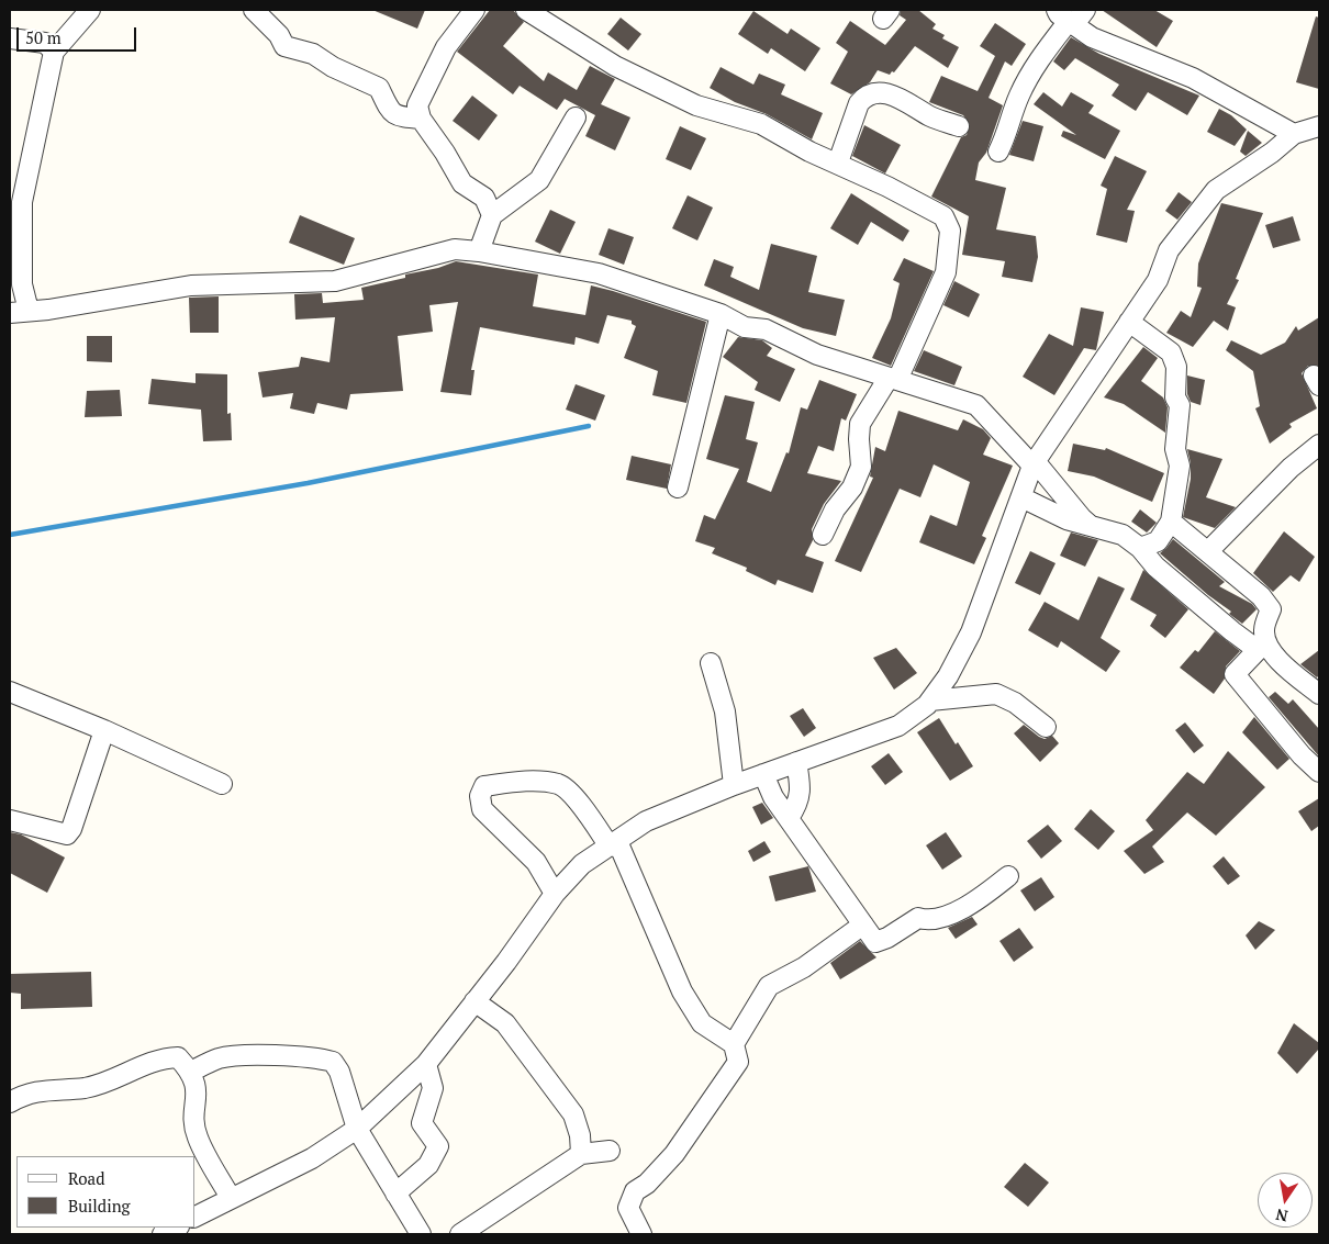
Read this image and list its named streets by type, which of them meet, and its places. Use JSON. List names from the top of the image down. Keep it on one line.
{"legend":["Road","Building"],"scale_bar":"50 m","north":"bottom"}
